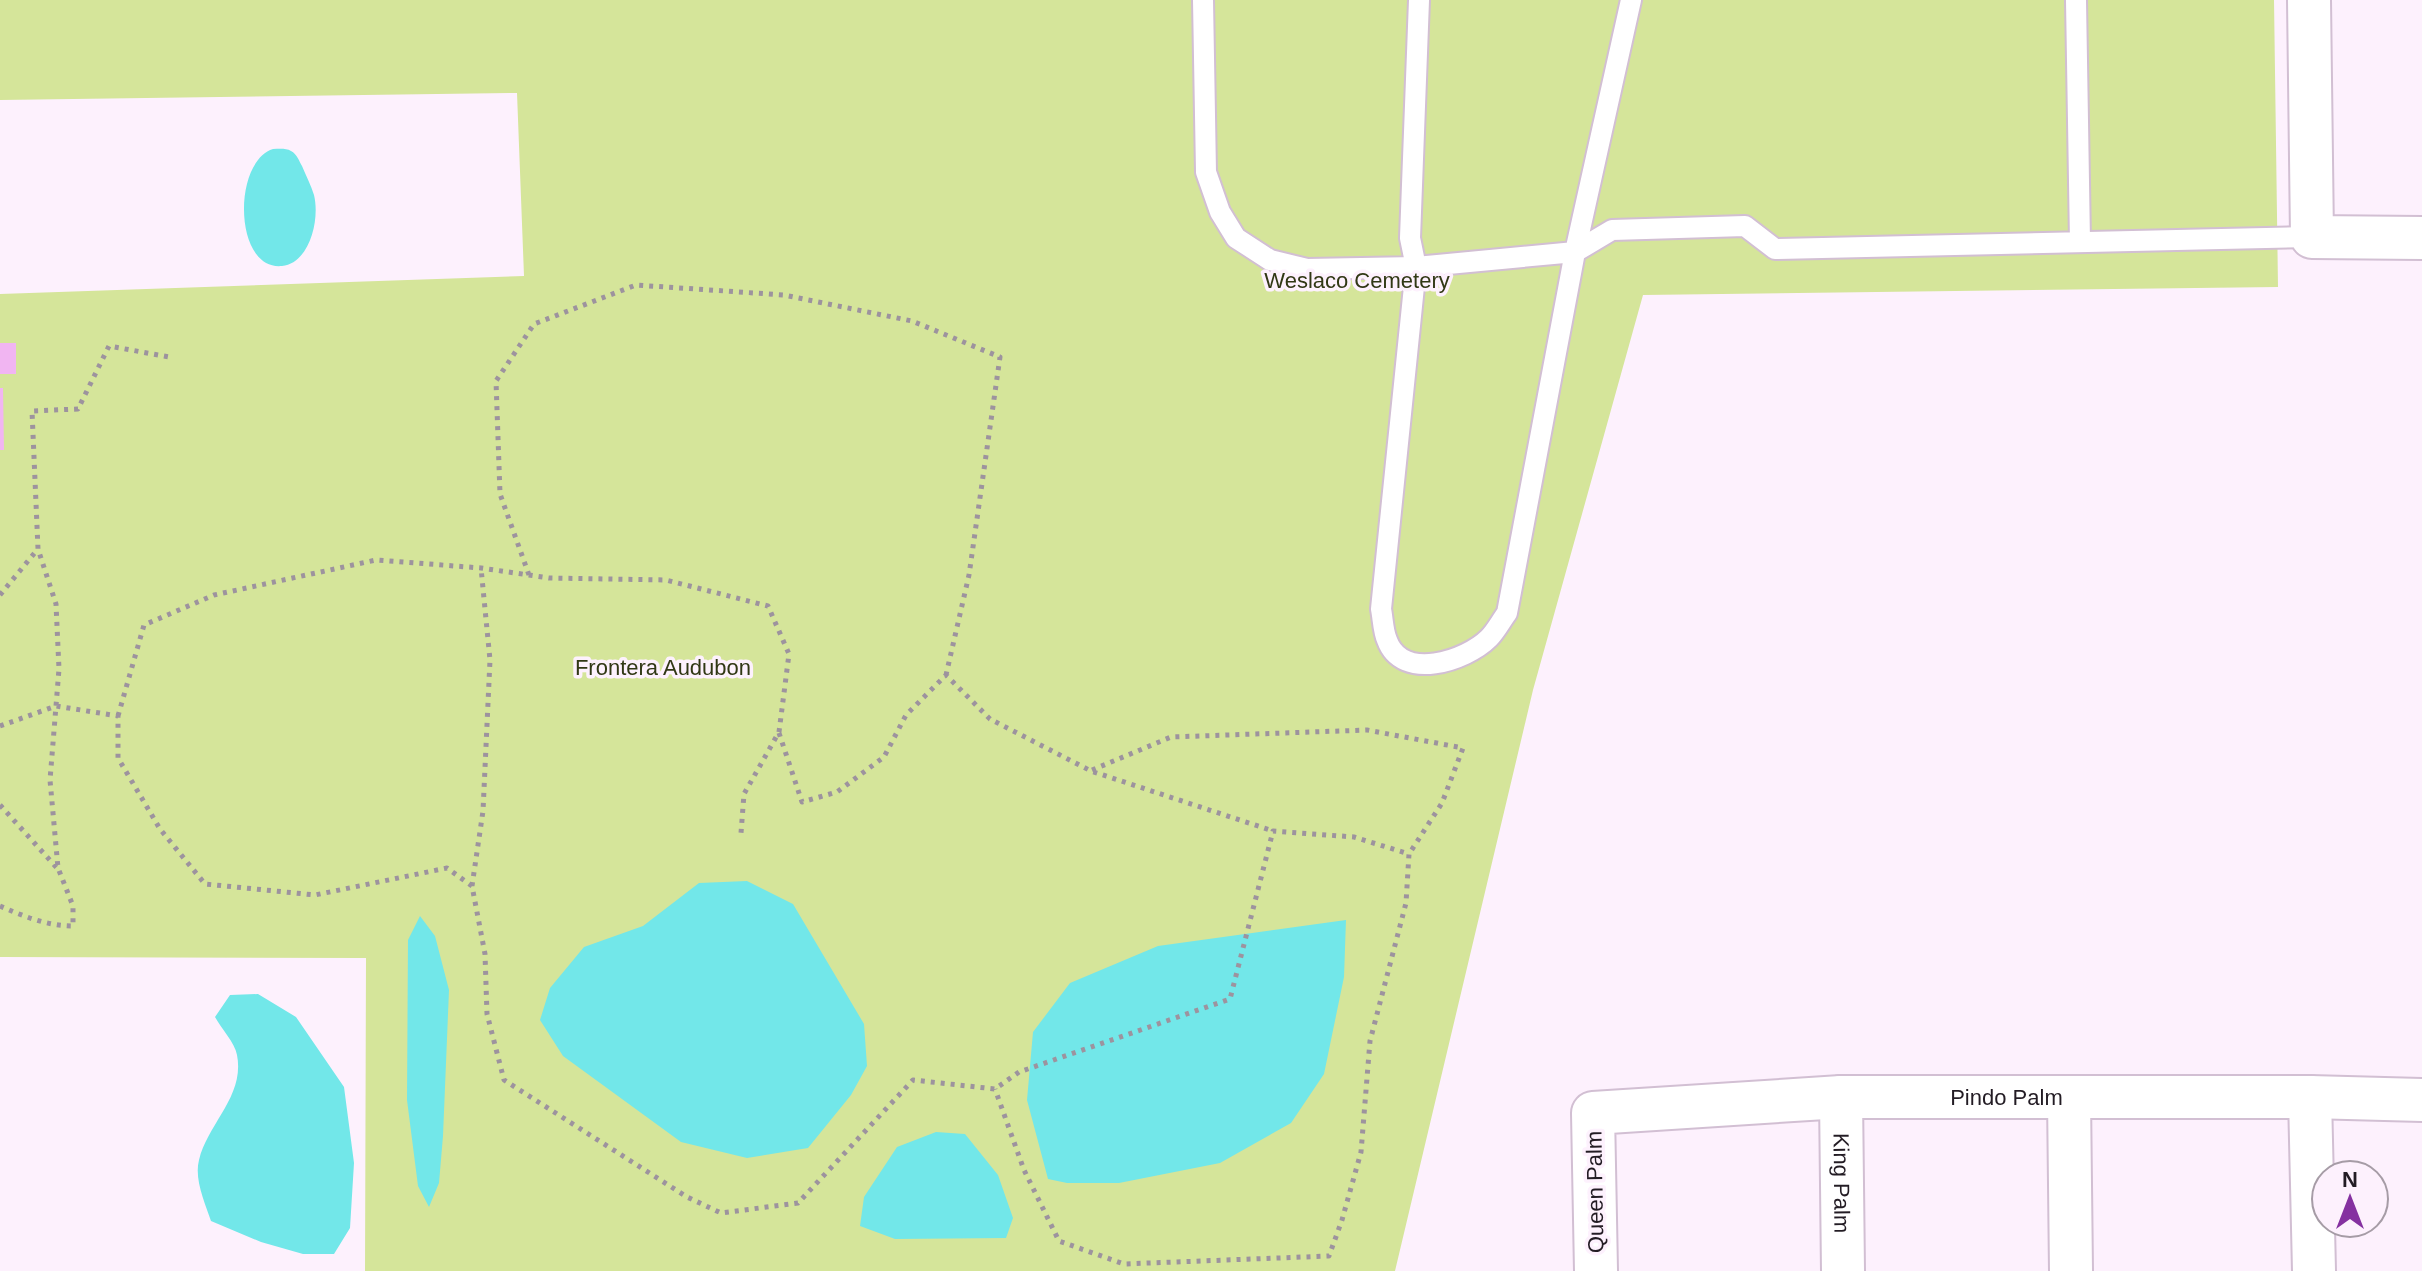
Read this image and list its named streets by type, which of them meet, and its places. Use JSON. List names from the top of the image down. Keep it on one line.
{"streets":{"street":["Pindo Palm","King Palm","Queen Palm"]},"crossings":[["Pindo Palm","King Palm"],["Pindo Palm","Queen Palm"]],"parks":["Weslaco Cemetery","Frontera Audubon"],"north":"top"}
